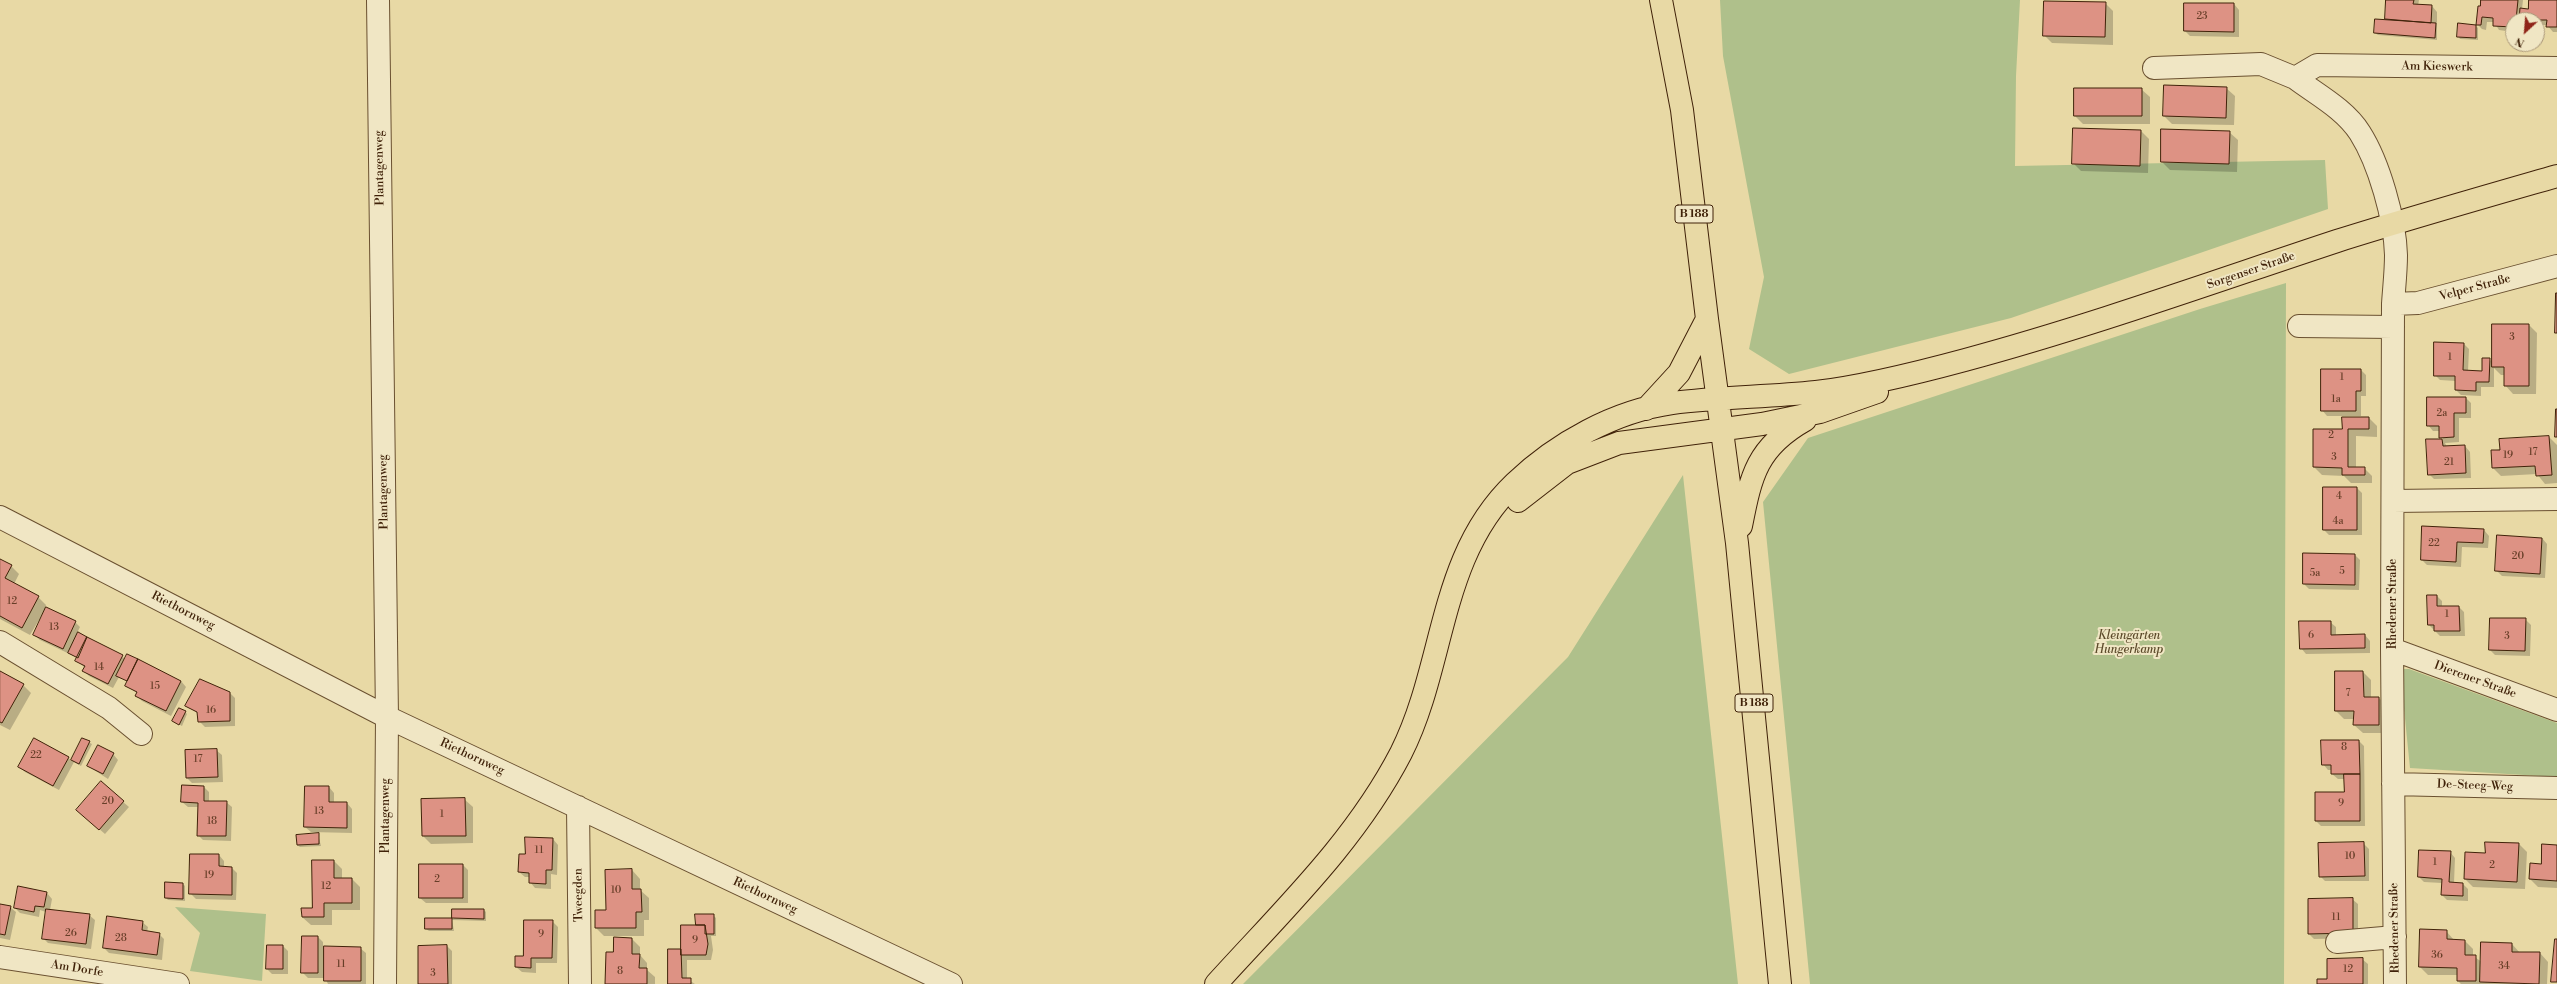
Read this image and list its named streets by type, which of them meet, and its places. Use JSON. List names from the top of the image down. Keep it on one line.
{"streets":{"main road":["B 188","Sorgenser Straße"],"street":["Am Kieswerk","Plantagenweg","Velper Straße","Rhedener Straße","Riethornweg","Dierener Straße","De-Steeg-Weg","Tweegden","Am Dorfe"]},"crossings":[["Am Kieswerk","Rhedener Straße"],["Plantagenweg","Riethornweg"],["Sorgenser Straße","Rhedener Straße"],["Velper Straße","Rhedener Straße"],["Rhedener Straße","Dierener Straße"],["Rhedener Straße","De-Steeg-Weg"],["Riethornweg","Tweegden"]],"parks":["Kleingärten Hungerkamp"],"house_numbers":["23","3","1","1","1a","2a","2","17","19","3","21","4","4a","22","20","5","5a","12","1","13","6","3","14","15","7","16","8","22","17","20","9","13","1","18","11","10","1","2","19","2","12","10","11","26","9","28","9","36","11","34","12","8","3"],"north":"bottom left"}
